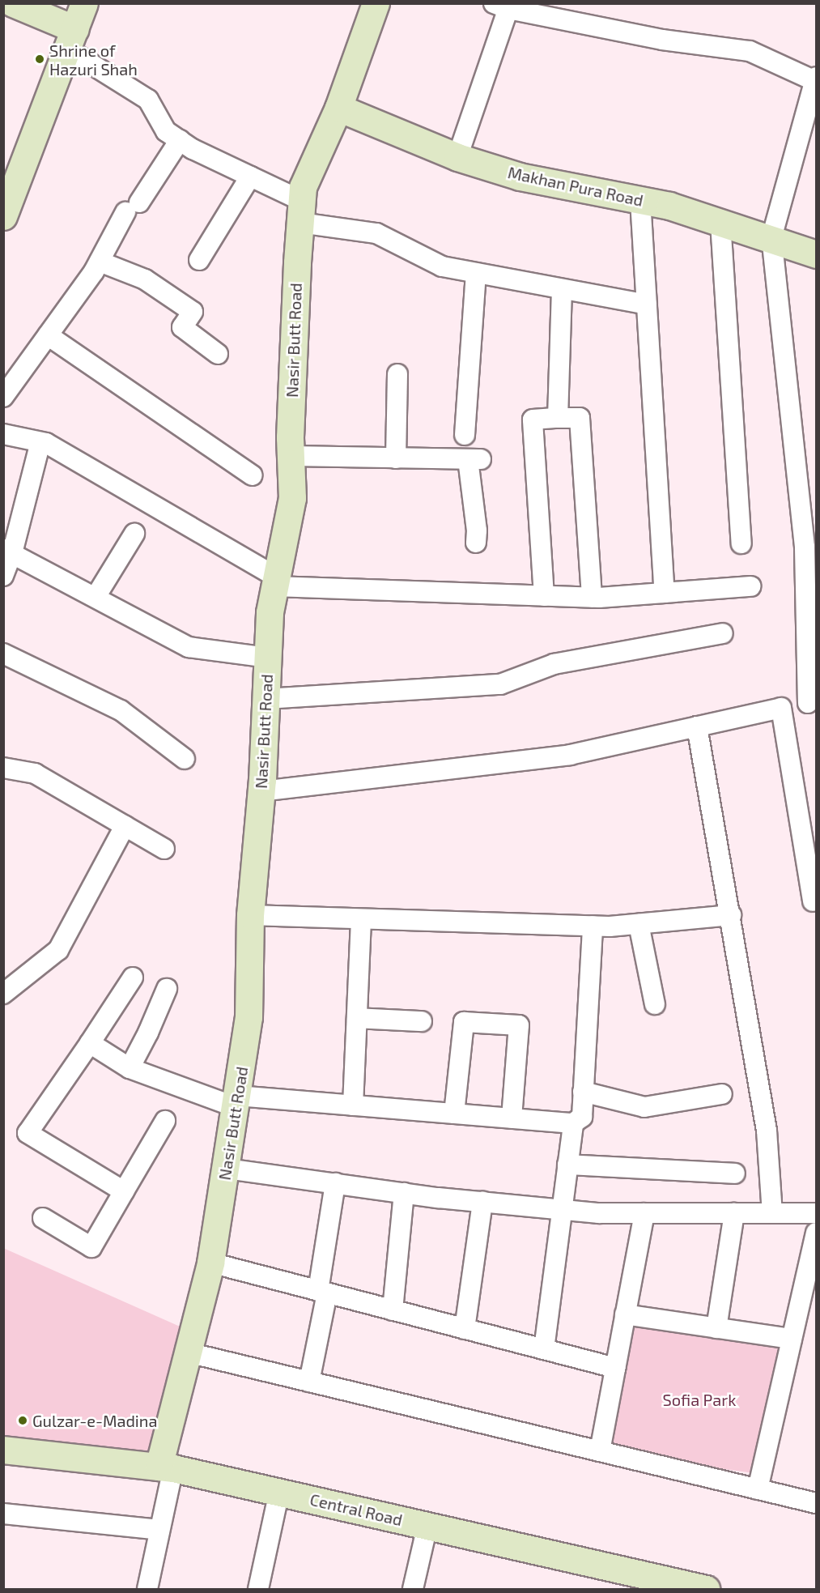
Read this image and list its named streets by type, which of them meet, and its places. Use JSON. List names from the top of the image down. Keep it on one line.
{"streets":{"street":["Makhan Pura Road","Nasir Butt Road","Central Road"]},"crossings":[["Makhan Pura Road","Nasir Butt Road"],["Nasir Butt Road","Central Road"]],"parks":["Sofia Park"],"places":["Shrine of Hazuri Shah","Gulzar-e-Madina"]}
